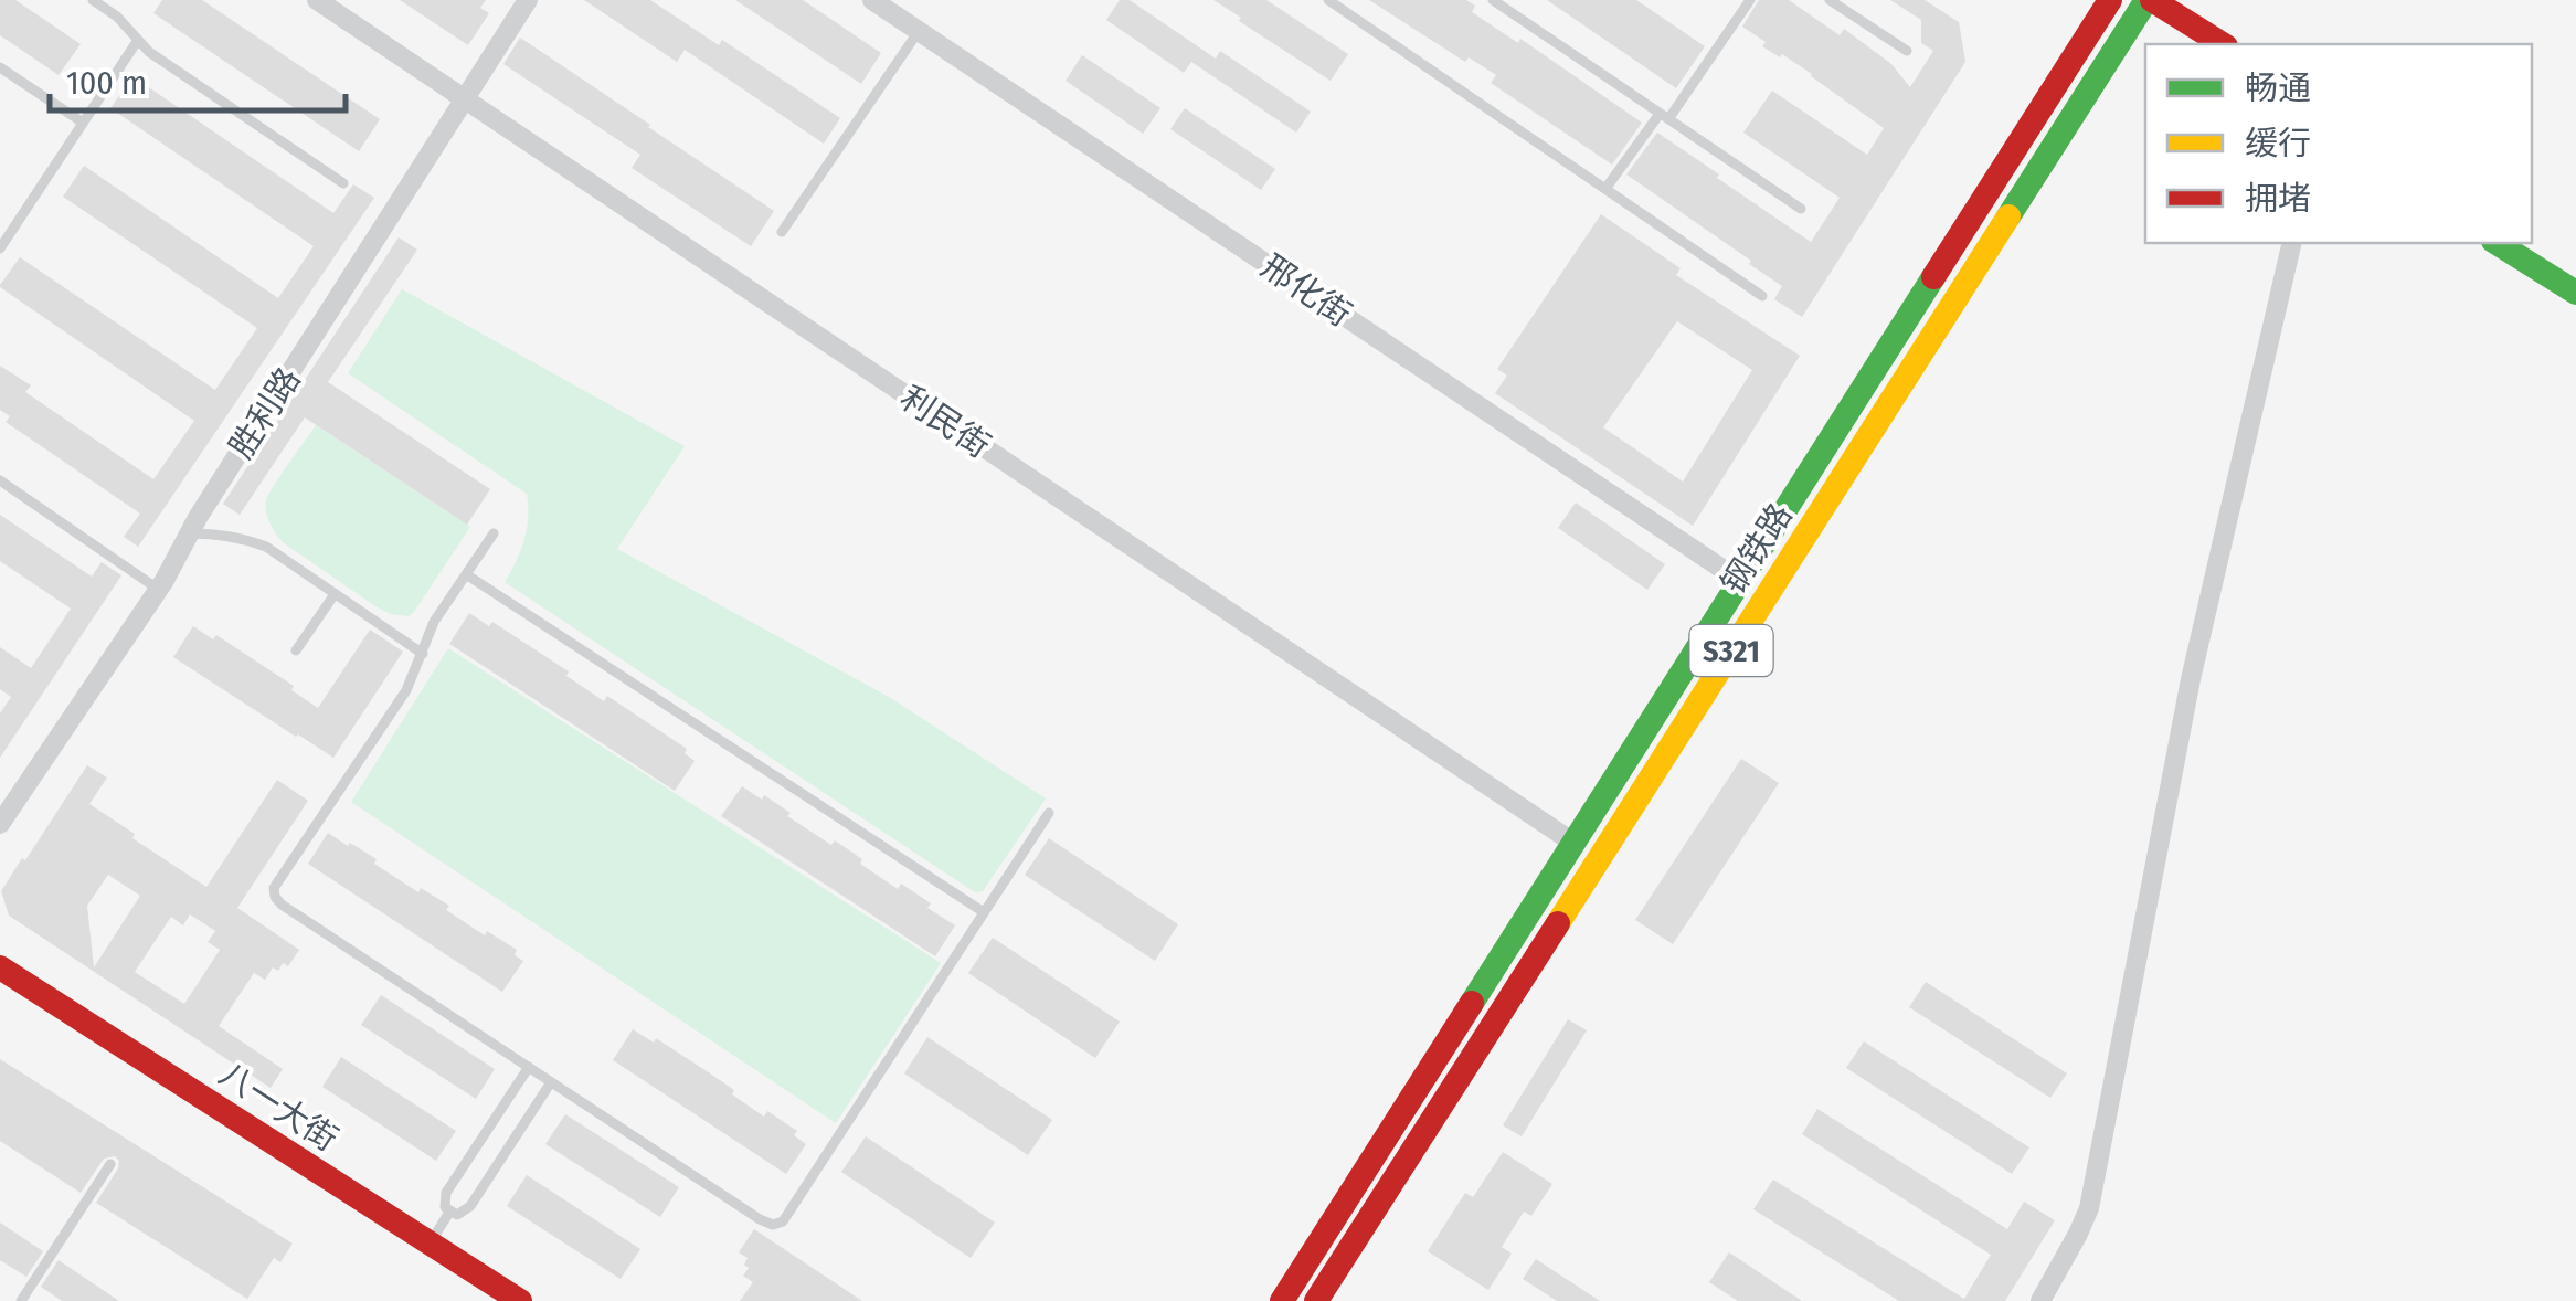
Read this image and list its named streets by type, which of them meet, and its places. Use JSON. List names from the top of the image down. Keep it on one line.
{"streets":{"main road":["钢铁路","S321","八一大街"],"street":["邢化街","胜利路","利民街"]},"crossings":[["邢化街","钢铁路"],["胜利路","利民街"],["利民街","钢铁路"]],"legend":["畅通","缓行","拥堵"],"scale_bar":"100 m"}
